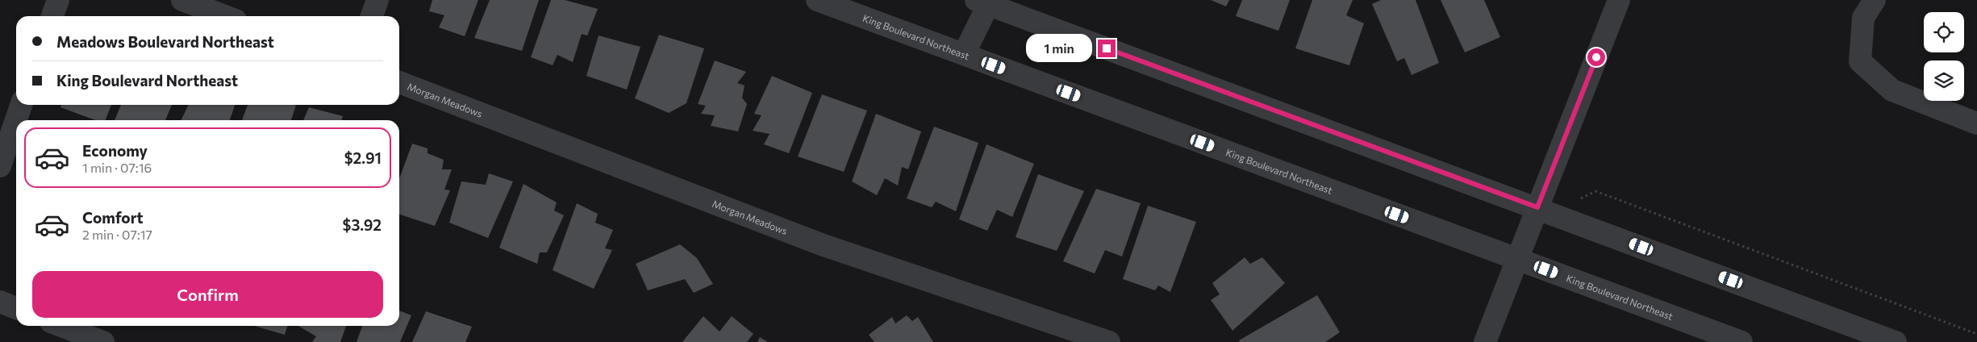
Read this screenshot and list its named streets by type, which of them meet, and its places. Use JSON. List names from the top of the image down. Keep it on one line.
{"streets":{"street":["King Boulevard Northeast","Morgan Meadows"]},"page":{"banner":["Meadows Boulevard Northeast","King Boulevard Northeast"],"bubble":"1 min","list":[{"name":"Economy","note":"1 min · 07:16","value":"$2.91"},{"name":"Comfort","note":"2 min · 07:17","value":"$3.92"}],"buttons":"Confirm"}}
